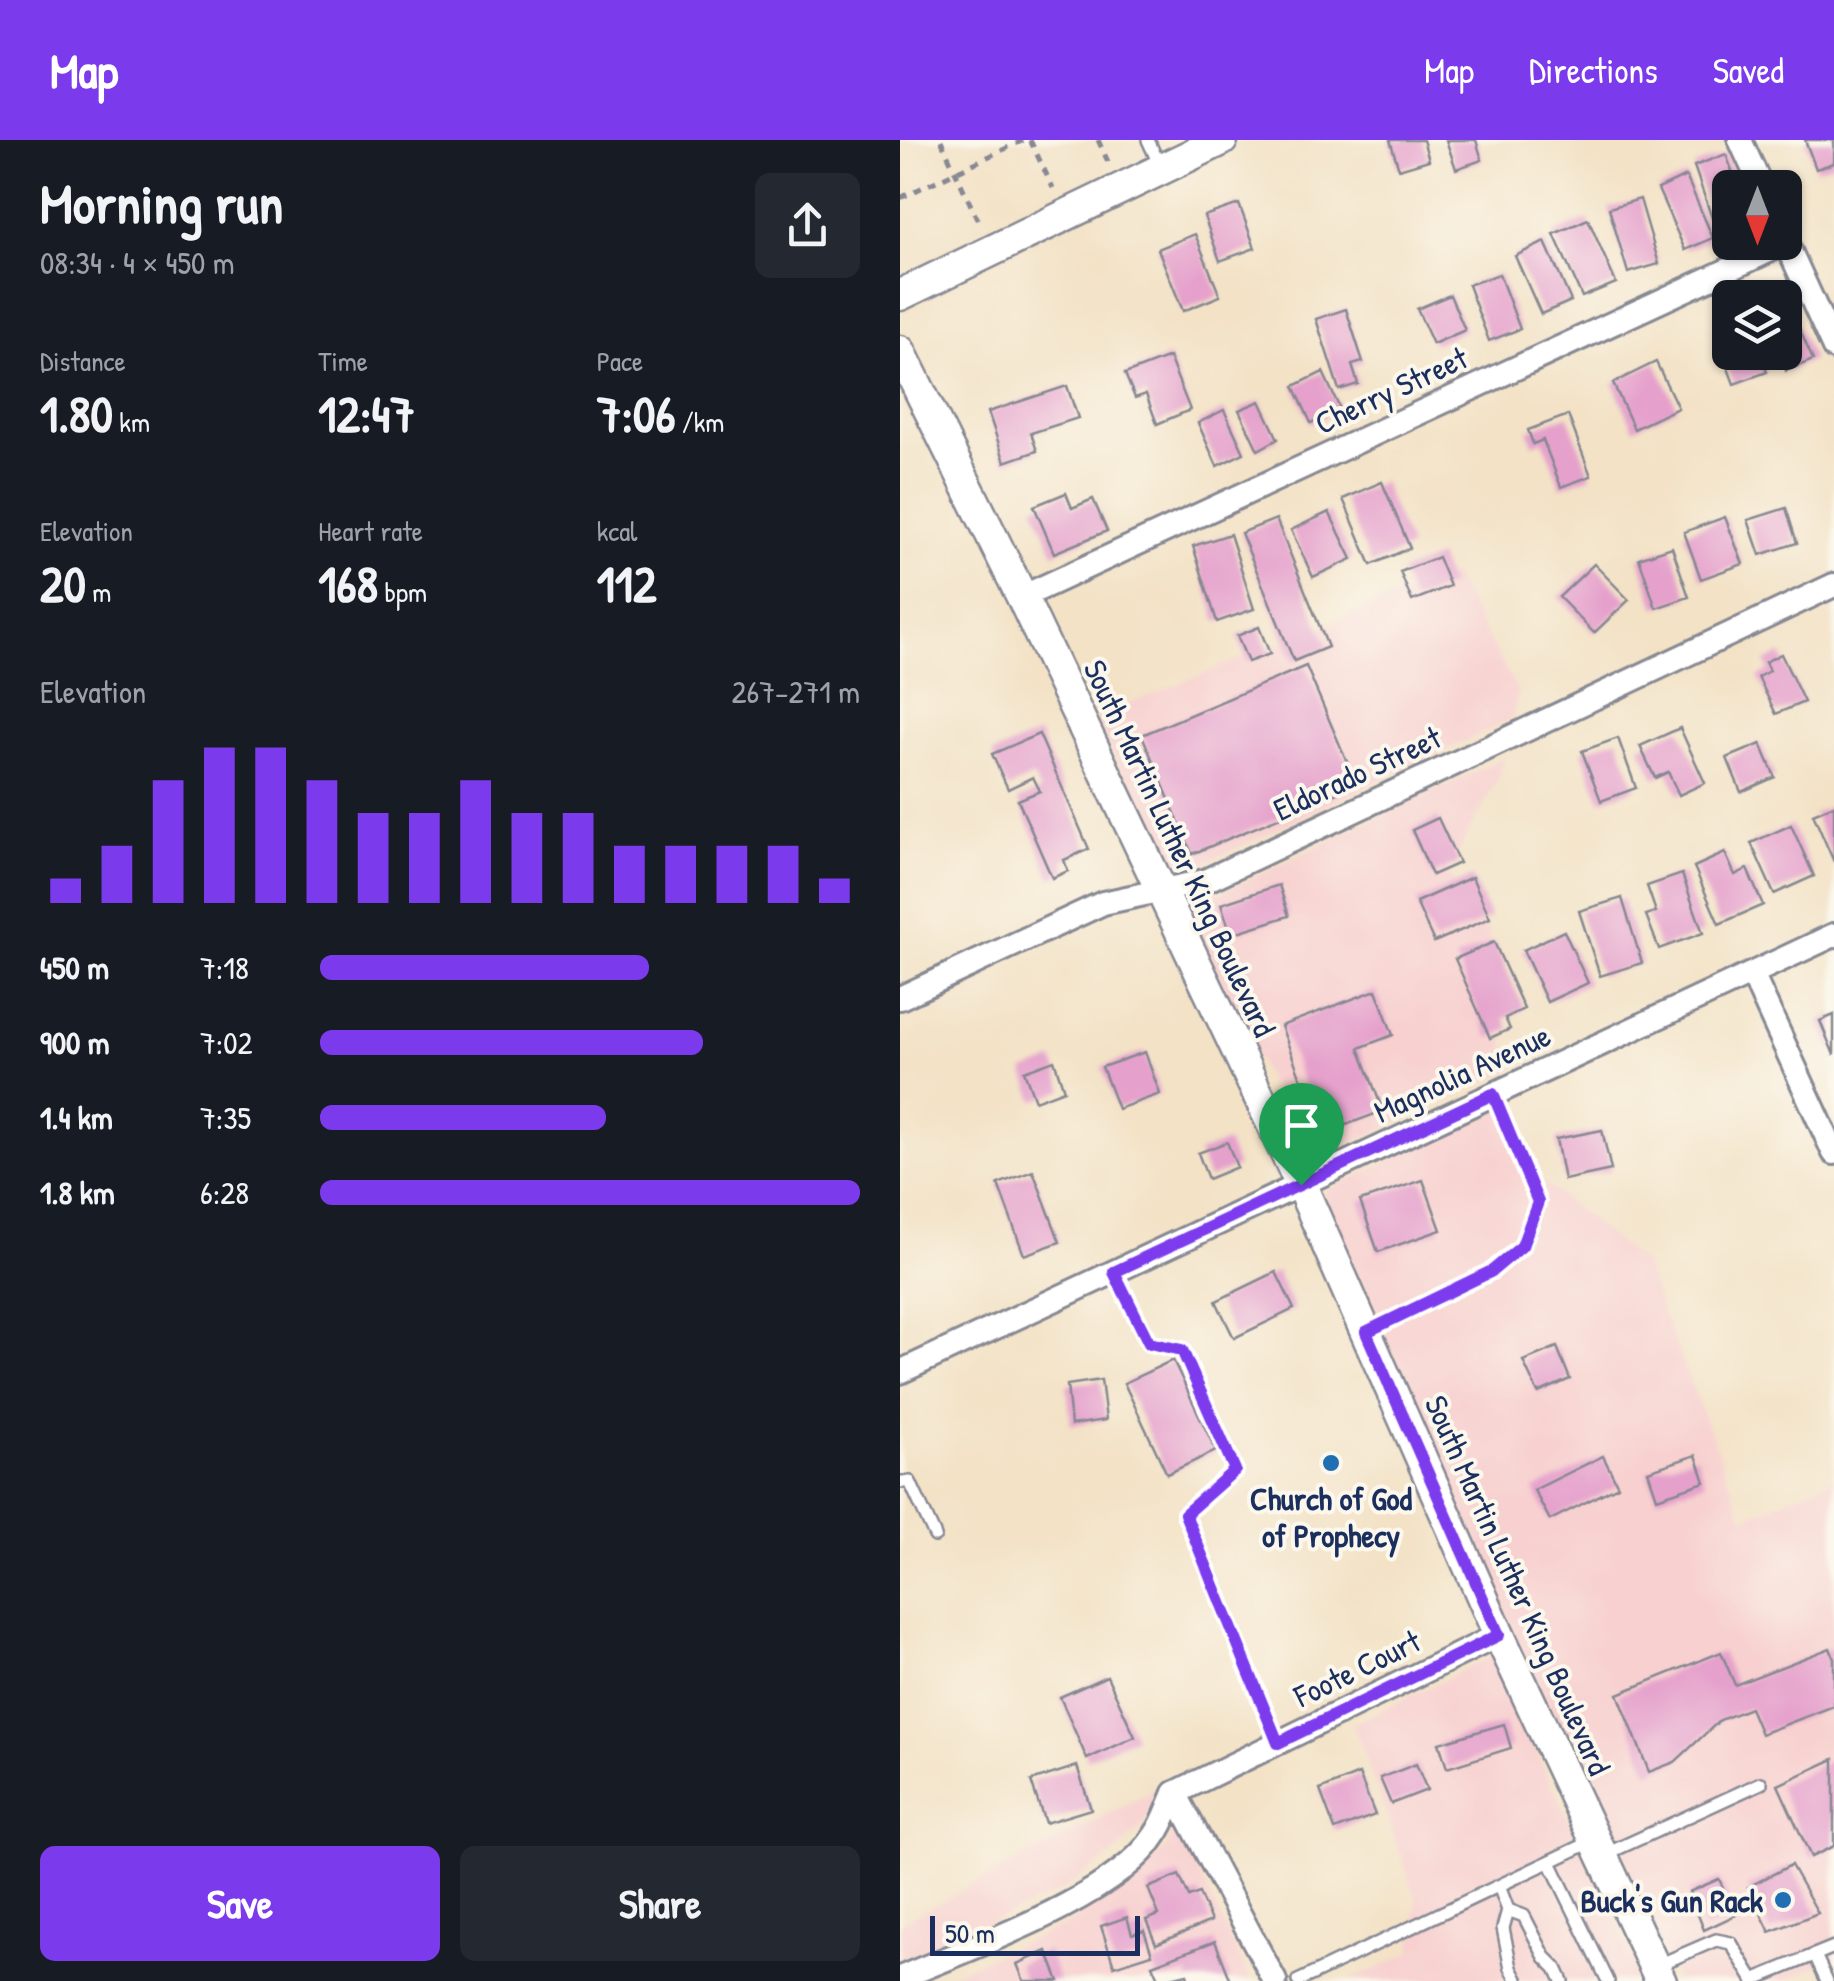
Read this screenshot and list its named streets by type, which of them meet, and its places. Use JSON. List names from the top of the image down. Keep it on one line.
{"streets":{"street":["Cherry Street","Eldorado Street","South Martin Luther King Boulevard","Magnolia Avenue","Foote Court"]},"crossings":[["Cherry Street","South Martin Luther King Boulevard"],["Eldorado Street","South Martin Luther King Boulevard"],["South Martin Luther King Boulevard","Magnolia Avenue"],["South Martin Luther King Boulevard","Foote Court"]],"places":["Church of God of Prophecy","Buck's Gun Rack"],"scale_bar":"50 m","north":"bottom","page":{"header":"Map","nav":["Map","Directions","Saved"],"heading":["Morning run","08:34 · 4 × 450 m"],"stats":[["Distance","1.80 km"],["Time","12:47"],["Pace","7:06 /km"],["Elevation","20 m"],["Heart rate","168 bpm"],["kcal","112"]],"chart":["Elevation","267–271 m"],"list":[{"name":"450 m","note":"7:18"},{"name":"900 m","note":"7:02"},{"name":"1.4 km","note":"7:35"},{"name":"1.8 km","note":"6:28"}],"buttons":["Save","Share"],"scale":"50 m"}}
